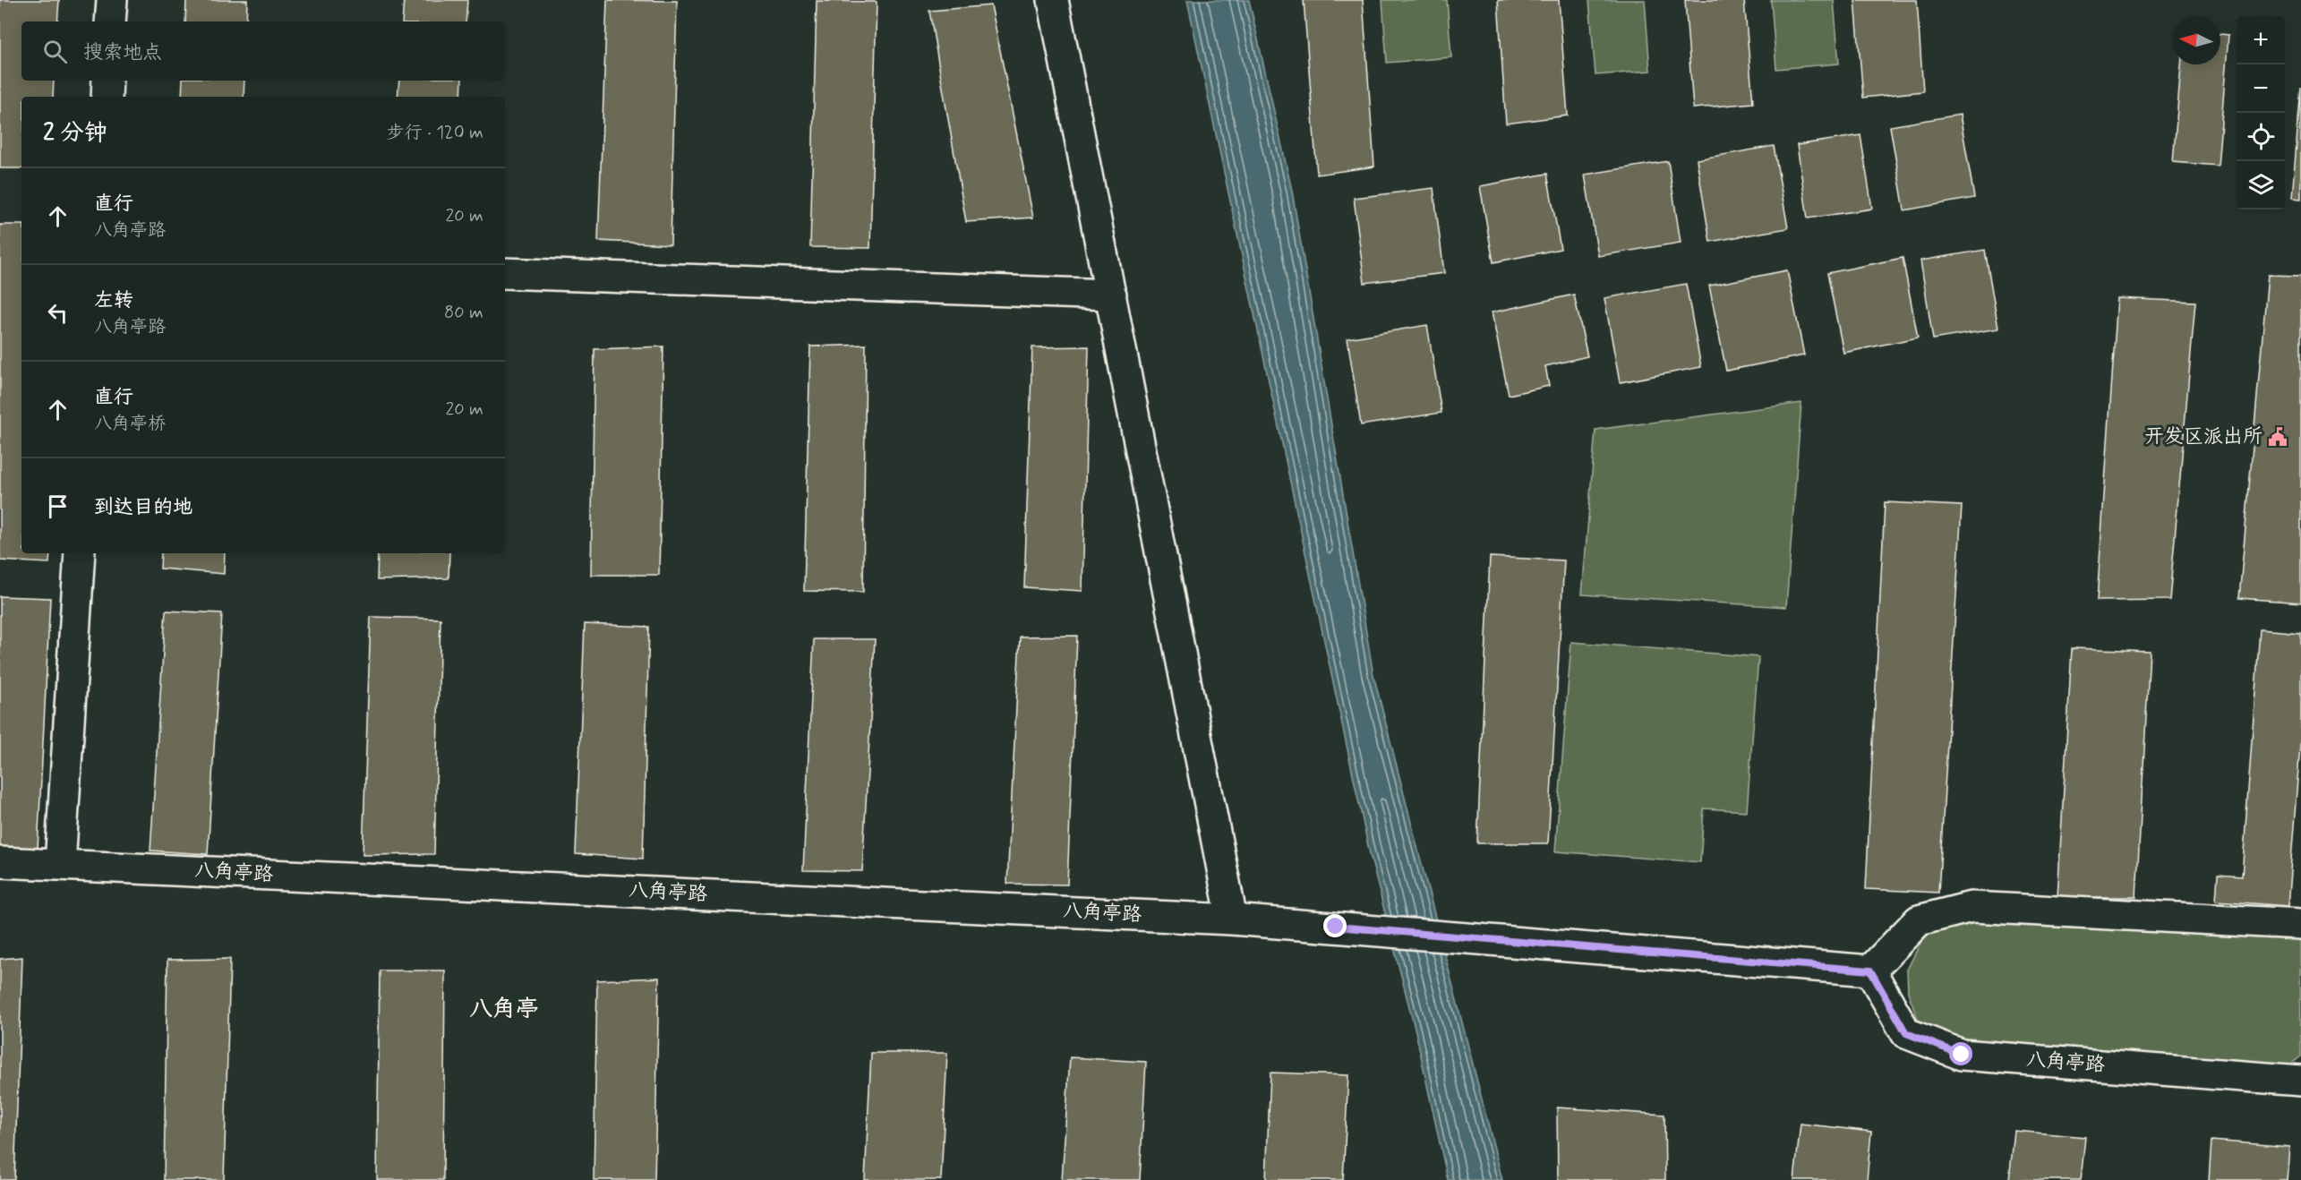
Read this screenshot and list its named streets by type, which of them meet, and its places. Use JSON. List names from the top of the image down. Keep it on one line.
{"streets":{"street":["八角亭路"]},"districts":["八角亭"],"places":{"public building":["开发区派出所"]},"north":"left","page":{"map_buttons":["+","−"],"search":"搜索地点","heading":["2 分钟","步行 · 120 m"],"list":[["直行","八角亭路","20 m"],["左转","八角亭路","80 m"],["直行","八角亭桥","20 m"],"到达目的地"]}}
